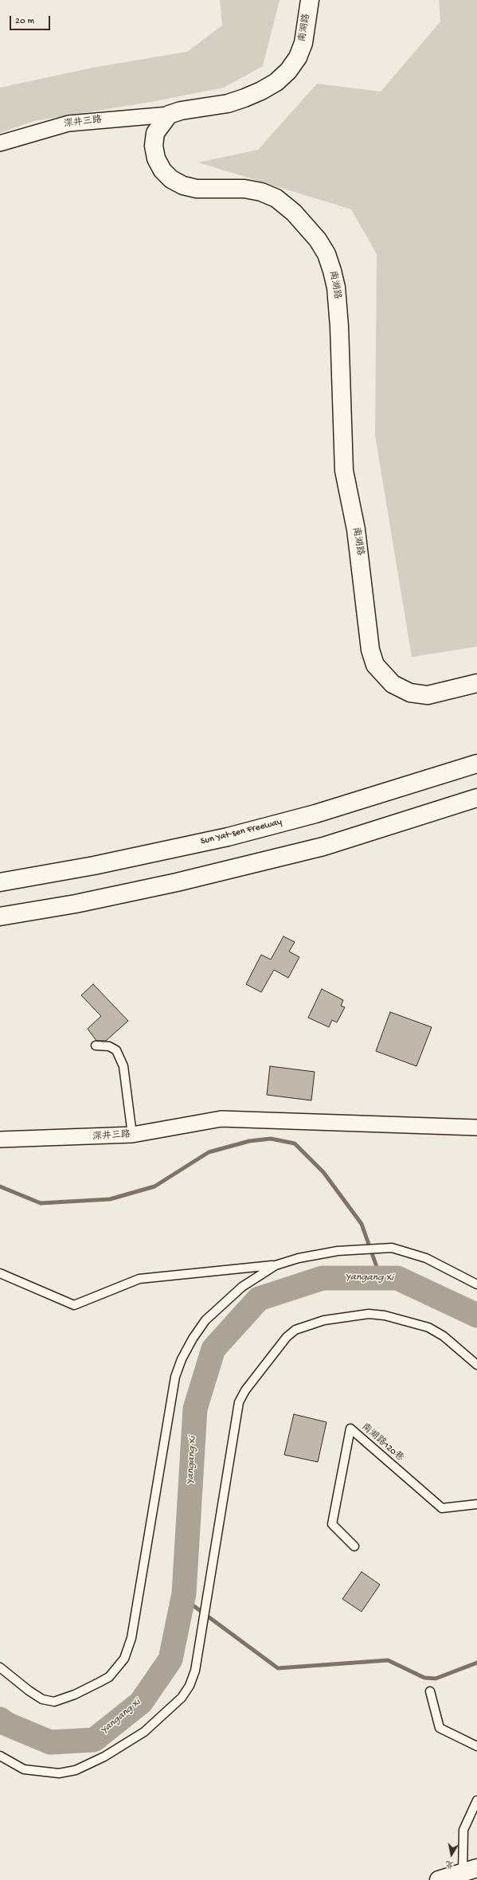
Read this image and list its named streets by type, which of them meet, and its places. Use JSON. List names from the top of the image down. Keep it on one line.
{"streets":{"main road":["南湖路","Sun Yat-sen Freeway"],"street":["深井三路"],"lane":["南湖路120巷"]},"crossings":[["南湖路","深井三路"]],"water":["Yangang Xi"],"scale_bar":"20 m","north":"bottom"}
